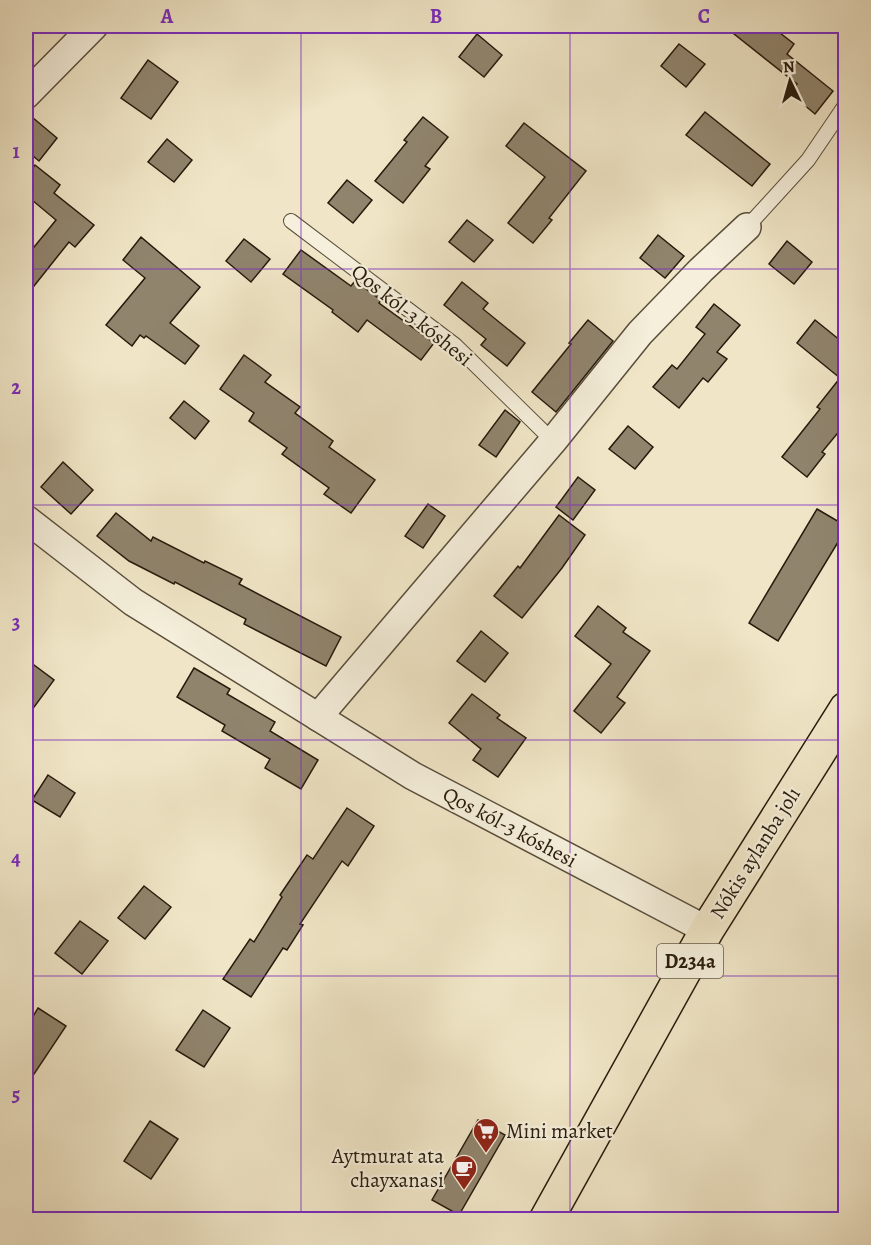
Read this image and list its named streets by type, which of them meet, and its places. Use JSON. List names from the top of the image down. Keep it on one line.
{"streets":{"main road":["Nókis aylanba jolı","D234a"],"street":["Qos kól-3 kóshesi"]},"crossings":[["Qos kól-3 kóshesi","Nókis aylanba jolı"]],"places":{"supermarket":["Mini market"],"cafe":["Aytmurat ata chayxanasi"]},"north":"top","grid":{"columns":["A","B","C"],"rows":["1","2","3","4","5"]}}
